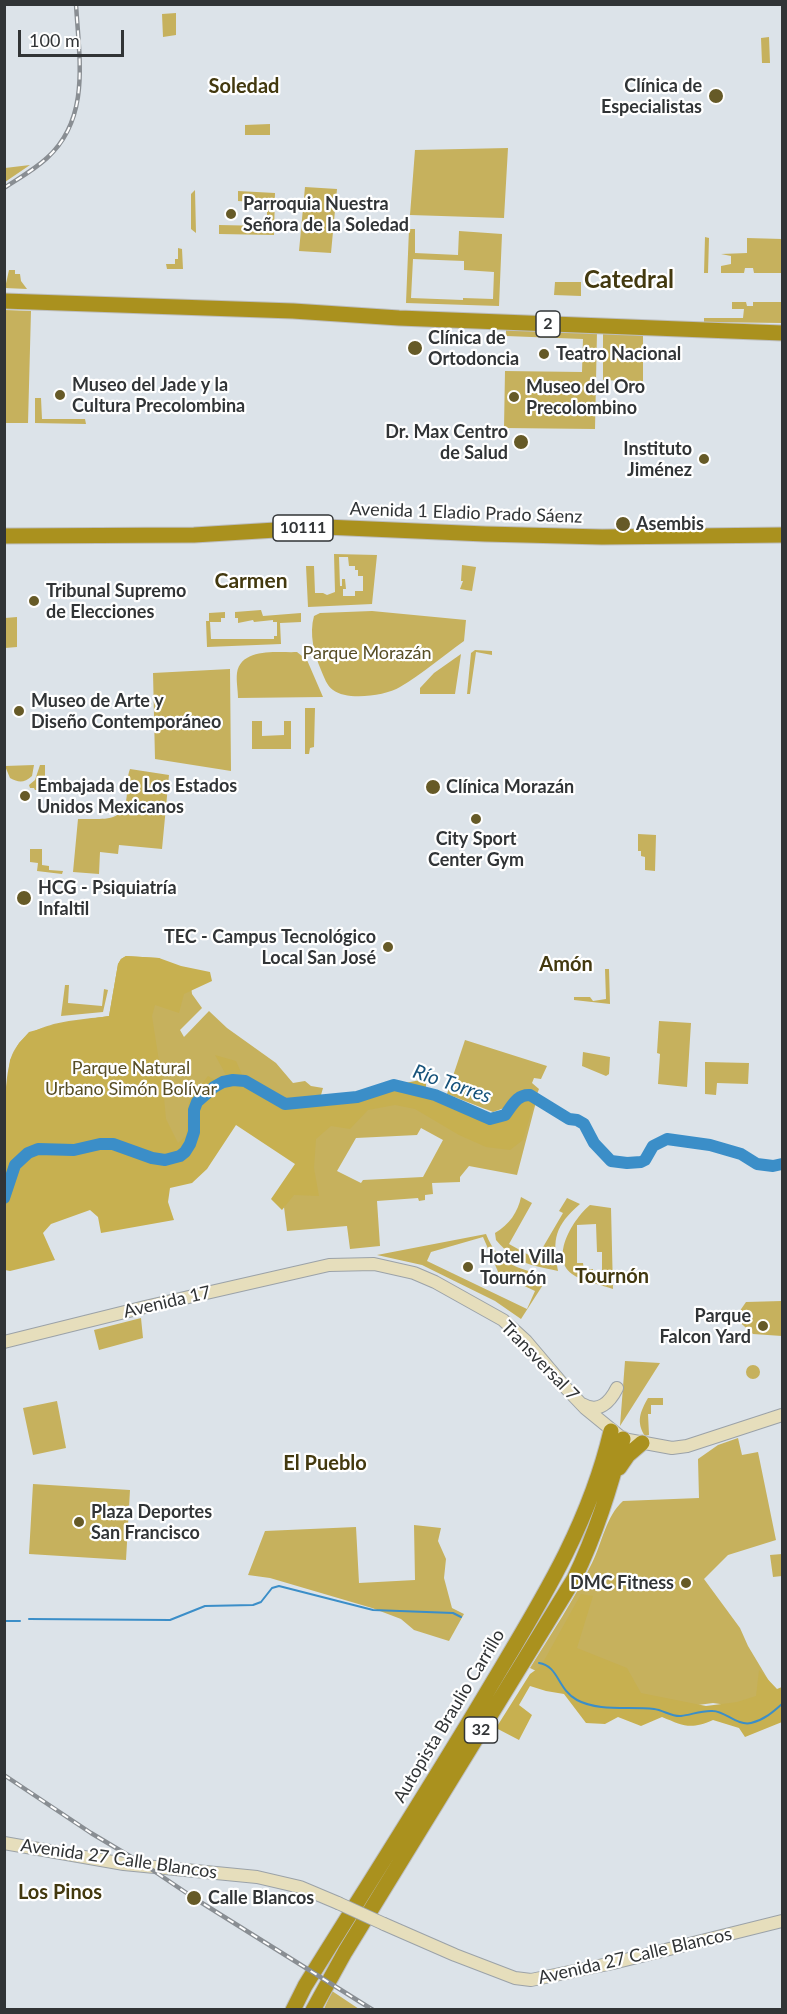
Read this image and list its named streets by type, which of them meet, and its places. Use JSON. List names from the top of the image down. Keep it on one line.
{"streets":{"highway":["2","Avenida 1 Eladio Prado Sáenz","10111","Autopista Braulio Carrillo","32"],"main road":["Avenida 17","Transversal 7","Avenida 27 Calle Blancos"]},"crossings":[["Avenida 17","Transversal 7"],["Transversal 7","Autopista Braulio Carrillo"]],"districts":["Soledad","Catedral","Carmen","Amón","Tournón","El Pueblo","Los Pinos"],"water":["Río Torres"],"parks":["Parque Morazán","Parque Natural Urbano Simón Bolívar"],"places":["Clínica de Especialistas","Parroquia Nuestra Señora de la Soledad","Clínica de Ortodoncia","Teatro Nacional","Museo del Jade y la Cultura Precolombina","Museo del Oro Precolombino","Dr. Max Centro de Salud","Instituto Jiménez","Asembis","Tribunal Supremo de Elecciones","Museo de Arte y Diseño Contemporáneo","Clínica Morazán","Embajada de Los Estados Unidos Mexicanos","City Sport Center Gym","HCG - Psiquiatría Infaltil","TEC - Campus Tecnológico Local San José","Hotel Villa Tournón","Parque Falcon Yard","Plaza Deportes San Francisco","DMC Fitness","Calle Blancos"],"scale_bar":"100 m"}
